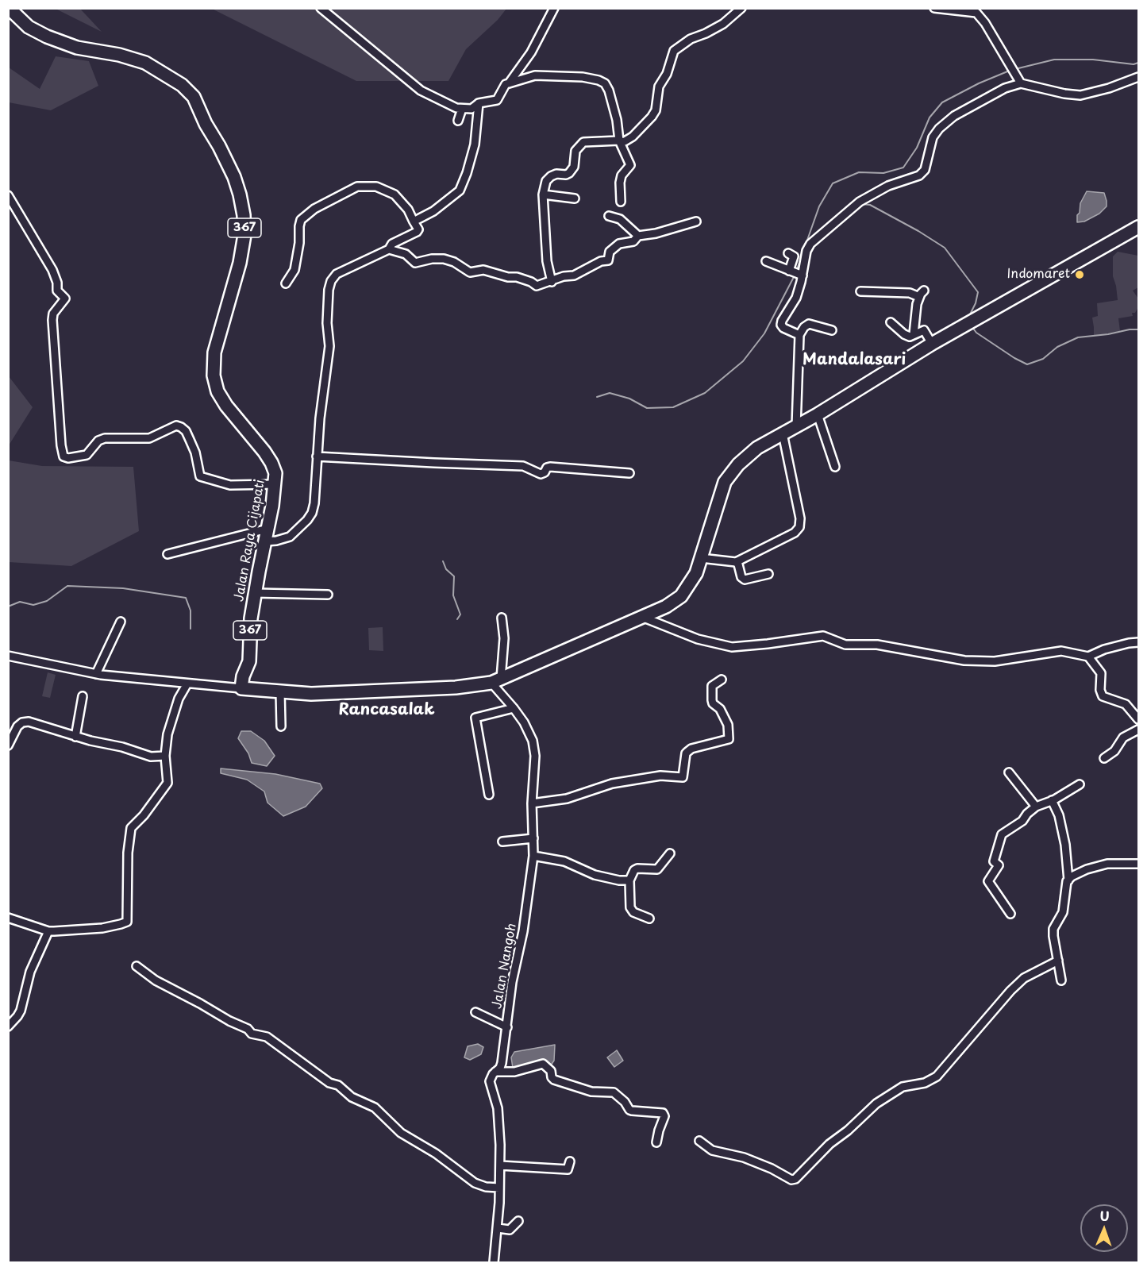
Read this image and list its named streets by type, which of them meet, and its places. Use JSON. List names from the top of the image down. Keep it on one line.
{"streets":{"main road":["367","Jalan Raya Cijapati"],"street":["Jalan Nangoh"]},"districts":["Mandalasari","Rancasalak"],"places":["Indomaret"],"north":"top"}
